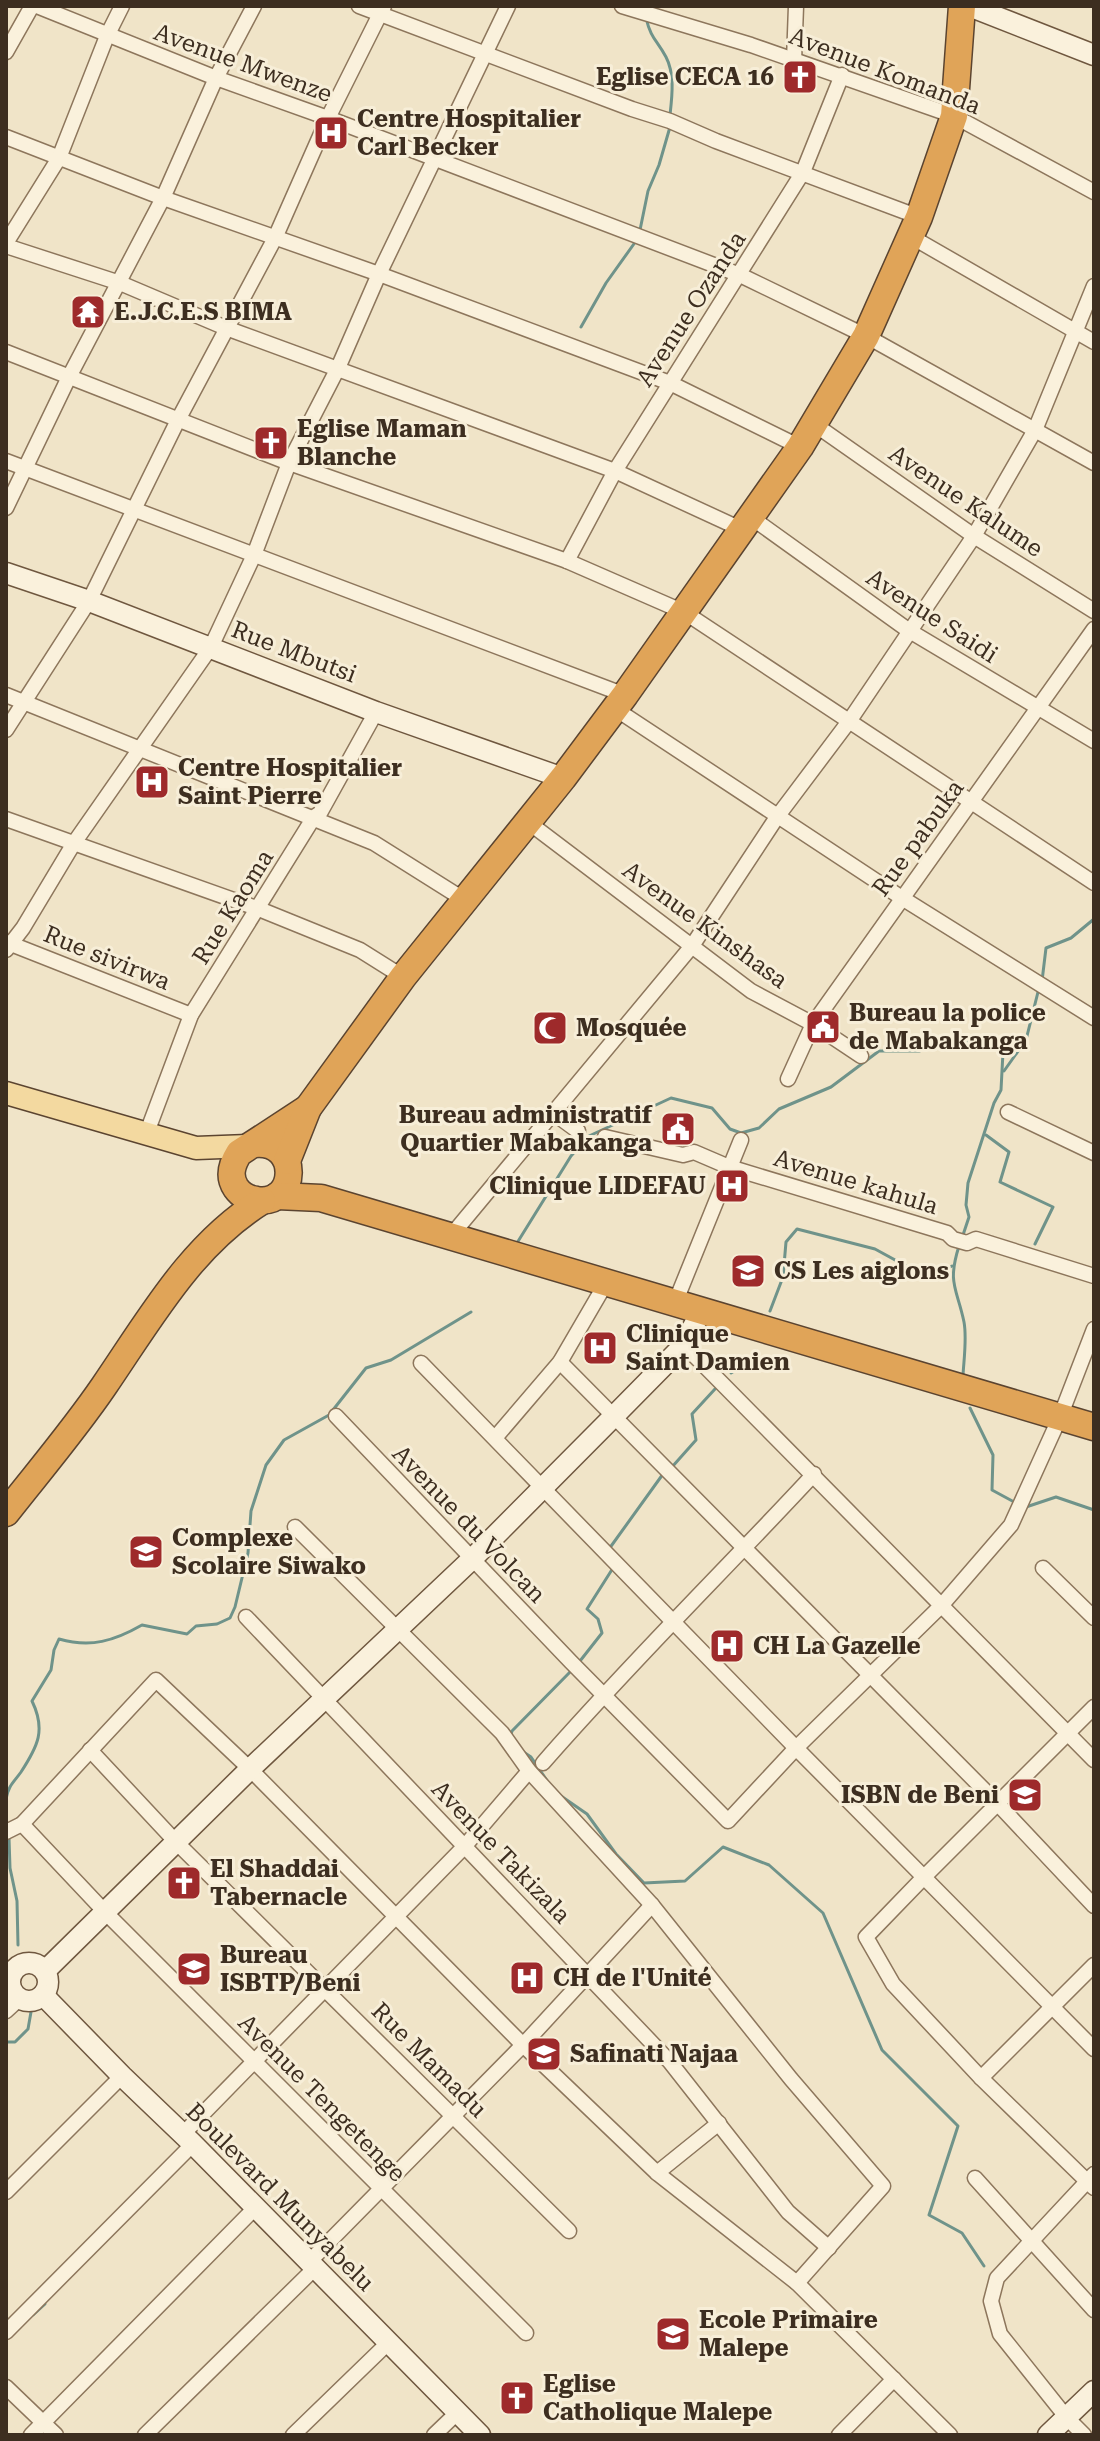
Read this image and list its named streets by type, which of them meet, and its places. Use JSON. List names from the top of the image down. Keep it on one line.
{"streets":{"street":["Avenue Mwenze","Avenue Komanda","Avenue Ozanda","Avenue Kalume","Avenue Saidi","Rue Mbutsi","Rue pabuka","Rue Kaoma","Avenue Kinshasa","Rue sivirwa","Avenue kahula","Avenue du Volcan","Avenue Takizala","Rue Mamadu","Avenue Tengetenge","Boulevard Munyabelu"]},"crossings":[["Avenue Mwenze","Avenue Ozanda"],["Avenue Komanda","Avenue Ozanda"],["Avenue Ozanda","Avenue Saidi"],["Avenue Saidi","Rue pabuka"],["Rue Mbutsi","Rue Kaoma"],["Rue pabuka","Avenue Kinshasa"],["Rue Kaoma","Rue sivirwa"]],"places":{"church":["Eglise CECA 16","Eglise Maman Blanche","El Shaddai Tabernacle","Eglise Catholique Malepe"],"hospital":["Centre Hospitalier Carl Becker","Centre Hospitalier Saint Pierre","Clinique LIDEFAU","Clinique Saint Damien","CH La Gazelle","CH de l'Unité"],"temple":["E.J.C.E.S BIMA"],"public building":["Bureau la police de Mabakanga","Bureau administratif Quartier Mabakanga"],"mosque":["Mosquée"],"school or university":["CS Les aiglons","Complexe Scolaire Siwako","ISBN de Beni","Bureau ISBTP/Beni","Safinati Najaa","Ecole Primaire Malepe"]}}
